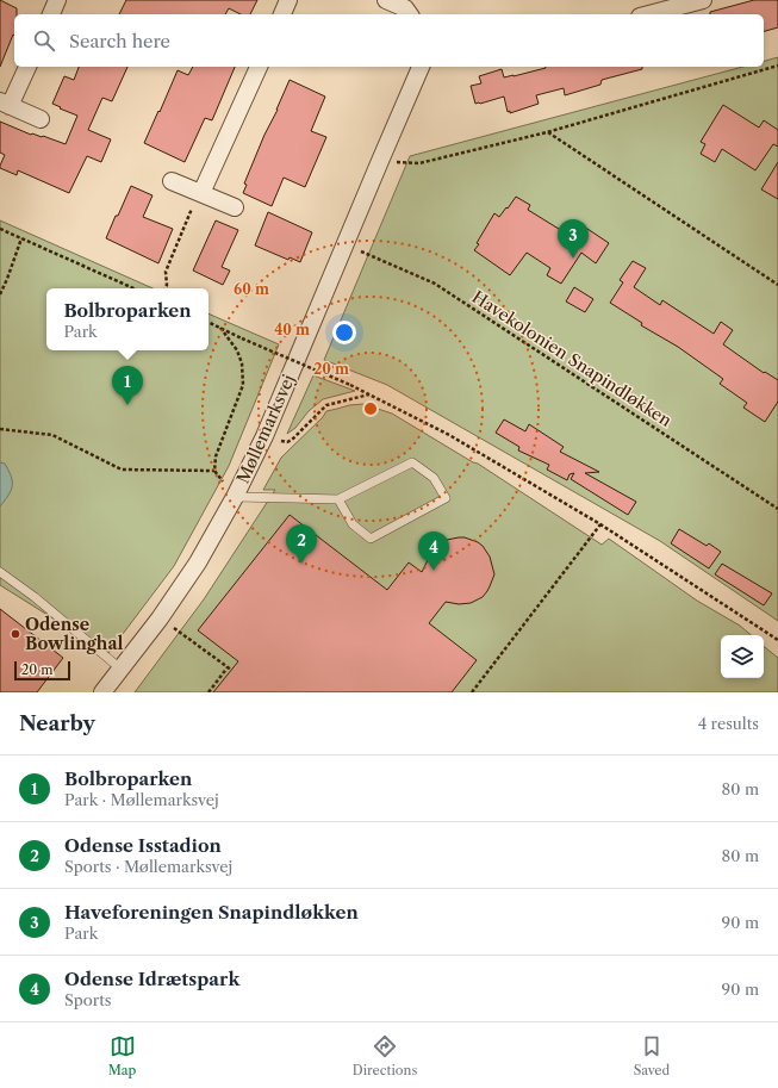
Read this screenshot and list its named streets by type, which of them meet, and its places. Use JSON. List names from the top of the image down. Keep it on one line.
{"streets":{"street":["Møllemarksvej"],"path":["Havekolonien Snapindløkken"]},"crossings":[["Havekolonien Snapindløkken","Møllemarksvej"]],"places":["Odense Bowlinghal"],"scale_bar":"20 m","page":{"search":"Search here","pins":["3","1","2","4"],"popup":["Bolbroparken","Park"],"scale":"20 m","heading":["Nearby","4 results"],"list":[{"mark":"1","name":"Bolbroparken","note":"Park · Møllemarksvej","value":"80 m"},{"mark":"2","name":"Odense Isstadion","note":"Sports · Møllemarksvej","value":"80 m"},{"mark":"3","name":"Haveforeningen Snapindløkken","note":"Park","value":"90 m"},{"mark":"4","name":"Odense Idrætspark","note":"Sports","value":"90 m"}],"nav":["Map","Directions","Saved"]},"rings":["60 m","40 m","20 m"]}
